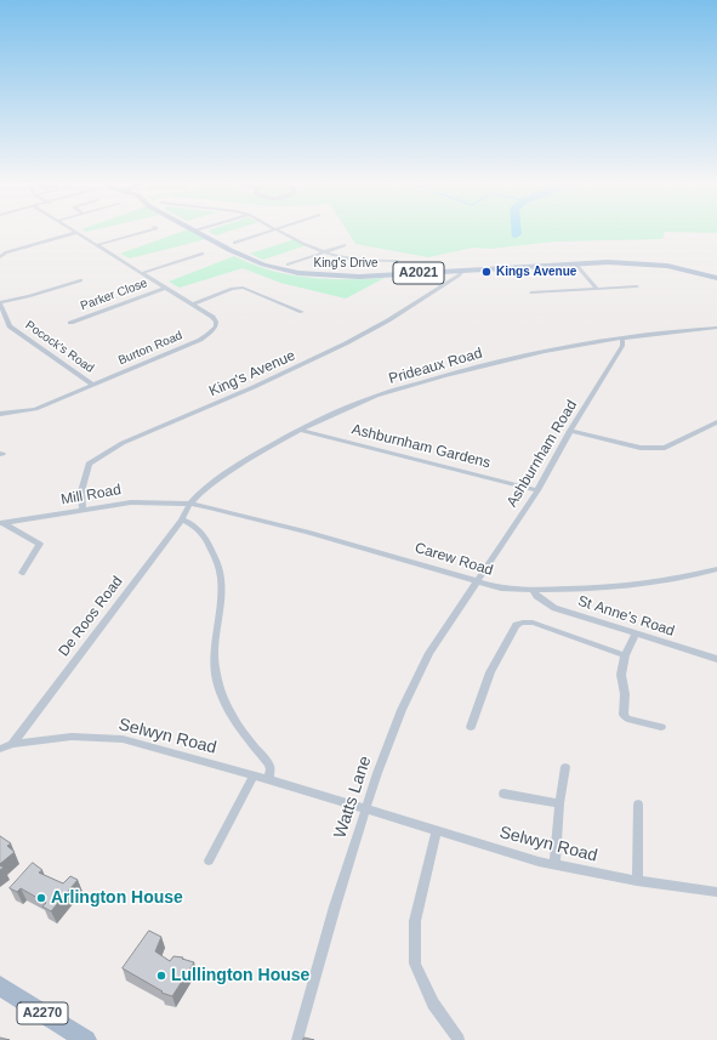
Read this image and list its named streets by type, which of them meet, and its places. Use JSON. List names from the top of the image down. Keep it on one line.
{"streets":{"main road":["King's Drive","A2021","A2270"],"street":["Parker Close","Pocock's Road","Burton Road","Prideaux Road","King's Avenue","Ashburnham Gardens","Ashburnham Road","Mill Road","Carew Road","De Roos Road","St Anne's Road","Selwyn Road","Watts Lane"]},"crossings":[["King's Drive","King's Avenue"],["Parker Close","Burton Road"],["Pocock's Road","Burton Road"],["Prideaux Road","Ashburnham Gardens"],["Prideaux Road","Ashburnham Road"],["Prideaux Road","Mill Road"],["Prideaux Road","Carew Road"],["Prideaux Road","De Roos Road"],["King's Avenue","Mill Road"],["Ashburnham Gardens","Ashburnham Road"],["Ashburnham Road","Carew Road"],["Ashburnham Road","Watts Lane"],["Mill Road","Carew Road"],["Mill Road","De Roos Road"],["Carew Road","De Roos Road"],["Carew Road","St Anne's Road"],["Carew Road","Watts Lane"],["De Roos Road","Selwyn Road"],["Selwyn Road","Watts Lane"]],"places":["Kings Avenue","Arlington House","Lullington House"]}
